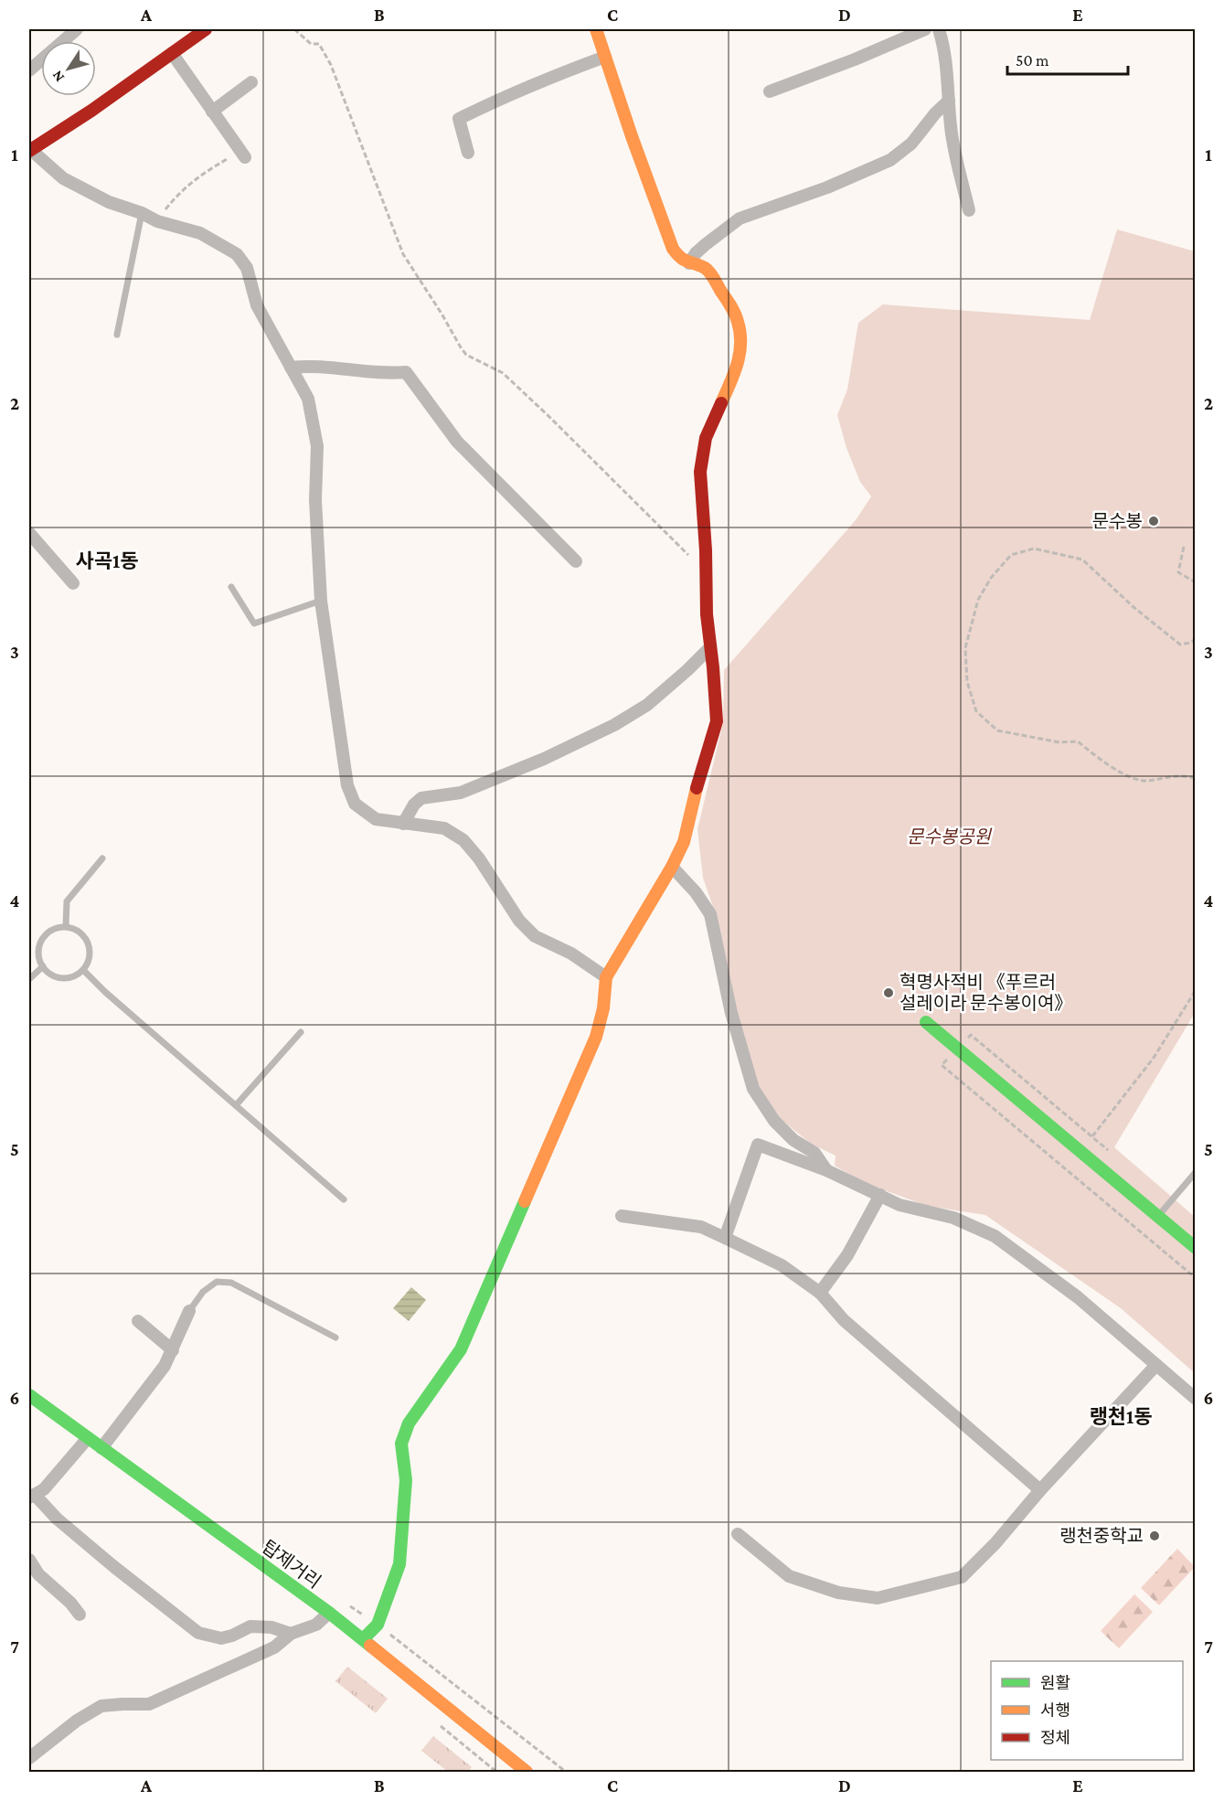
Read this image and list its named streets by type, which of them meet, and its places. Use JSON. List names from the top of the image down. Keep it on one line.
{"streets":{"street":["탑제거리"]},"districts":["사곡1동","랭천1동"],"parks":["문수봉공원"],"places":["문수봉","혁명사적비 《푸르러 설레이라 문수봉이여》","랭천중학교"],"legend":["원활","서행","정체"],"scale_bar":"50 m","north":"bottom left","grid":{"columns":["A","B","C","D","E"],"rows":["1","2","3","4","5","6","7"]}}
